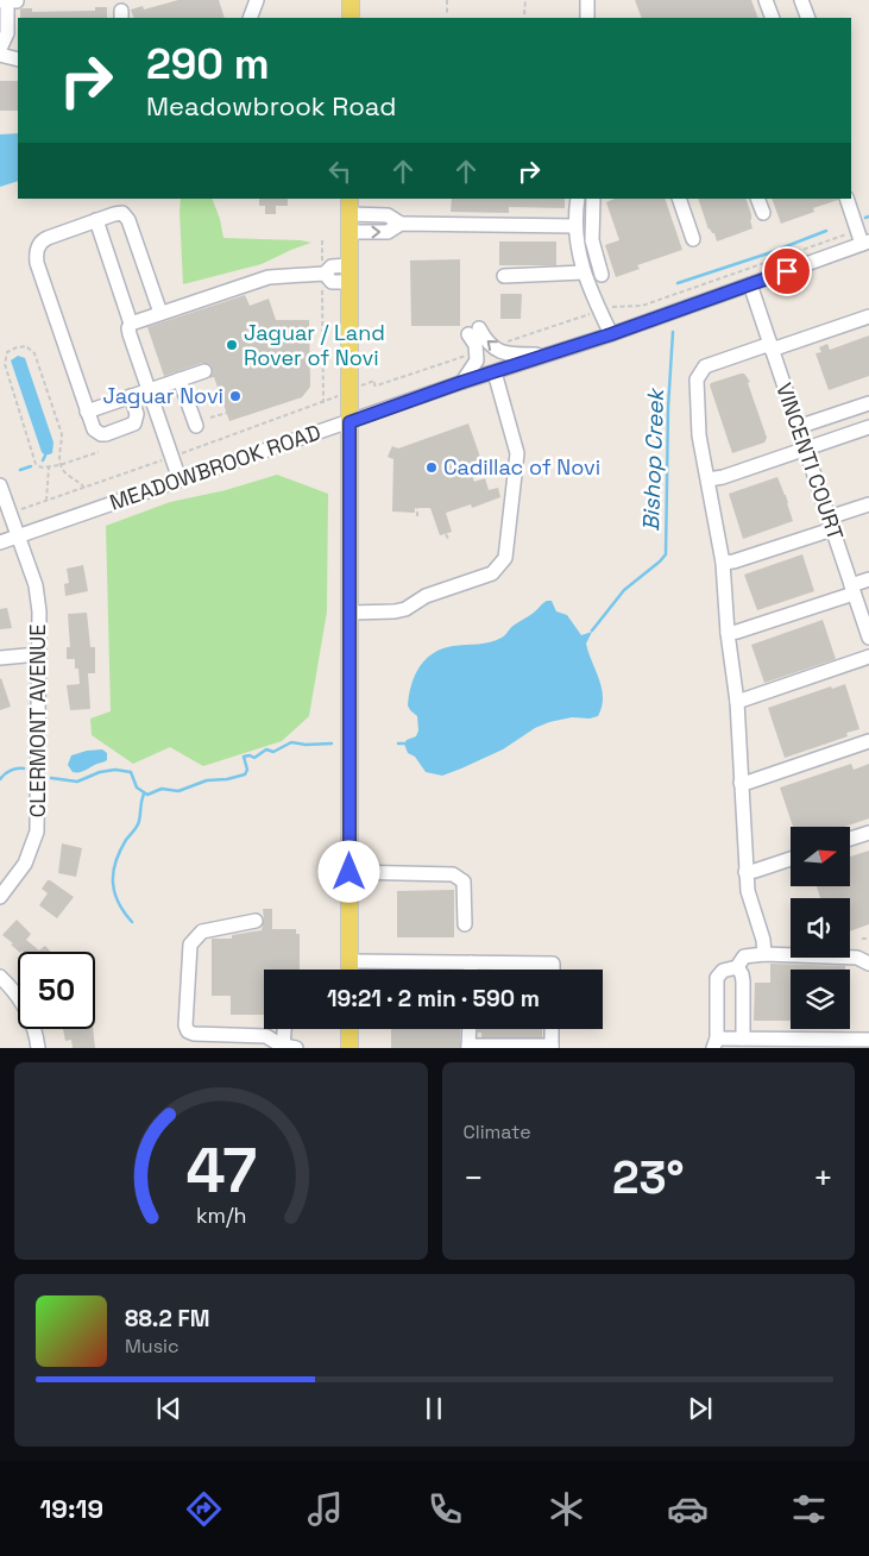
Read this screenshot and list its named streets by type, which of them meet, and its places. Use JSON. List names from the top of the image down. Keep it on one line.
{"streets":{"street":["VINCENTI COURT","MEADOWBROOK ROAD","CLERMONT AVENUE"]},"crossings":[["VINCENTI COURT","MEADOWBROOK ROAD"],["MEADOWBROOK ROAD","CLERMONT AVENUE"]],"water":["Bishop Creek"],"places":["Jaguar / Land Rover of Novi","Jaguar Novi","Cadillac of Novi"],"north":"right","page":{"turn":["290 m","Meadowbrook Road"],"limit":"50","trip":"19:21 · 2 min · 590 m","tile":"Climate","heat":["−","23°","+"],"song":["88.2 FM","Music"],"tabs":"19:19","gauge":["47","km/h"]}}
